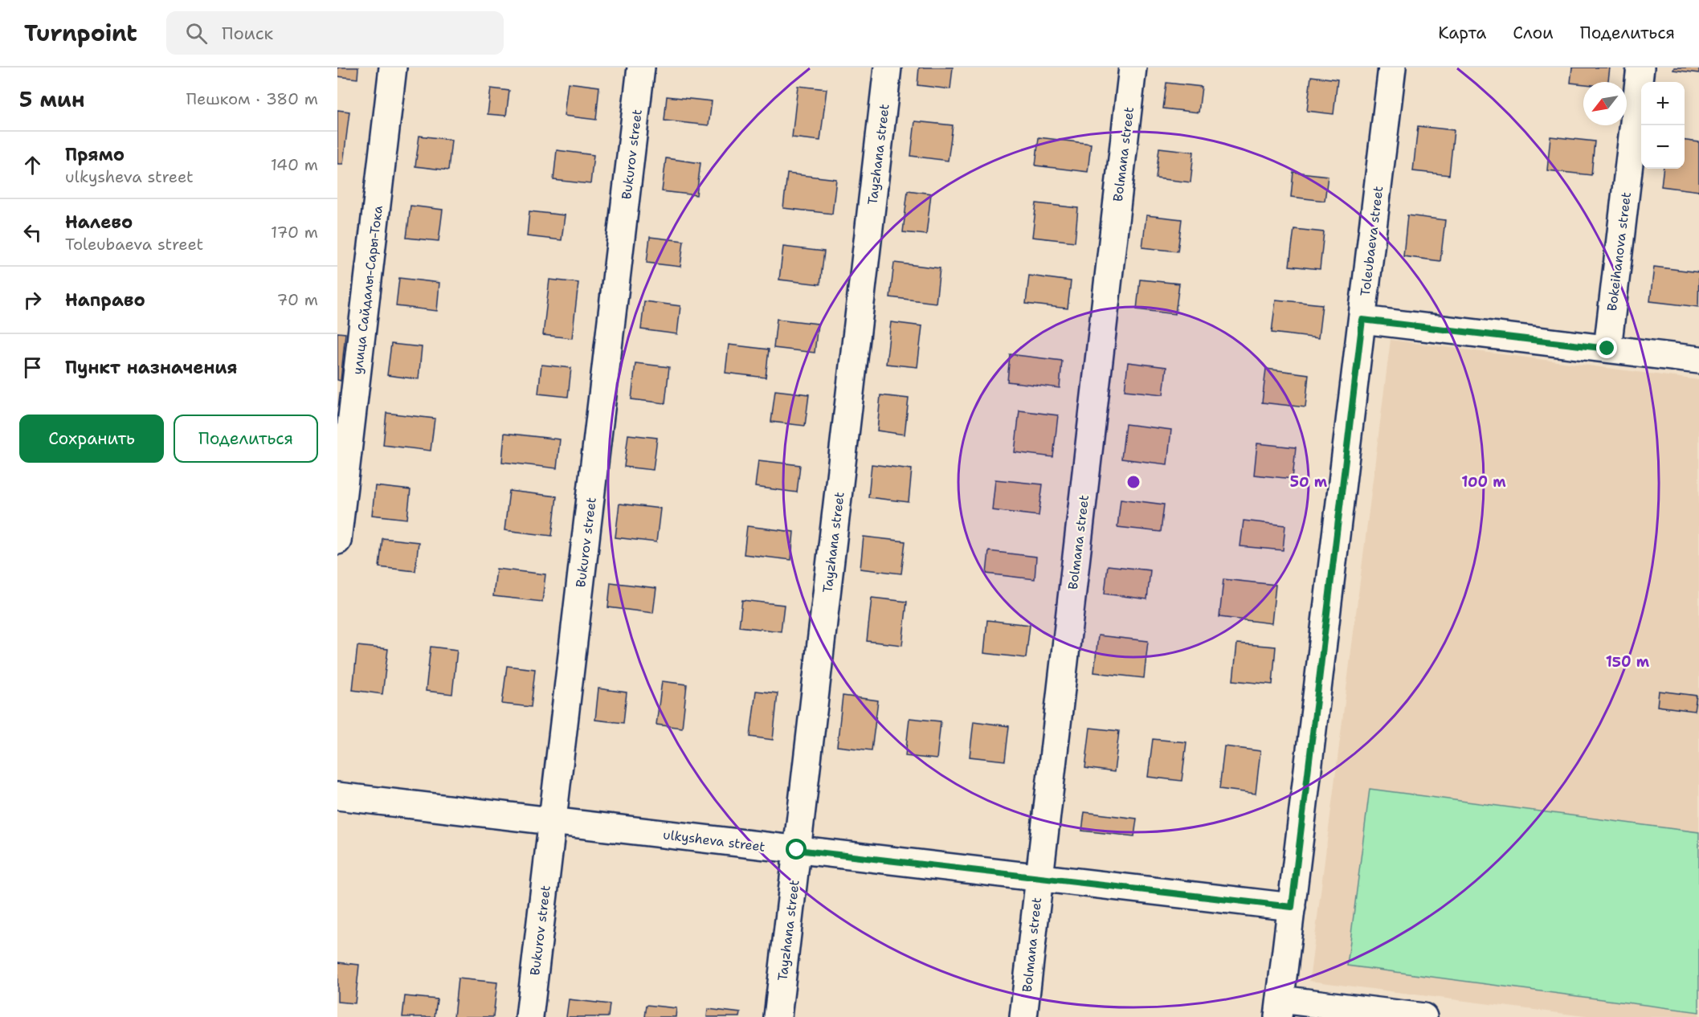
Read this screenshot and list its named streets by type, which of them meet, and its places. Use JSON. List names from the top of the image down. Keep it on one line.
{"streets":{"street":["Bukurov street","Tayzhana street","Bolmana street","Toleubaeva street","Bokeihanova street","улица Сайдалы-Сары-Тока","ulkysheva street"]},"crossings":[["Bukurov street","ulkysheva street"],["Tayzhana street","ulkysheva street"],["Bolmana street","ulkysheva street"],["Toleubaeva street","ulkysheva street"]],"north":"bottom left","page":{"header":"Turnpoint","search":"Поиск","nav":["Карта","Слои","Поделиться"],"heading":["5 мин","Пешком · 380 m"],"map_buttons":["+","−"],"list":[["Прямо","ulkysheva street","140 m"],["Налево","Toleubaeva street","170 m"],["Направо","70 m"],"Пункт назначения"],"buttons":["Сохранить","Поделиться"]},"rings":["50 m","100 m","150 m"]}
